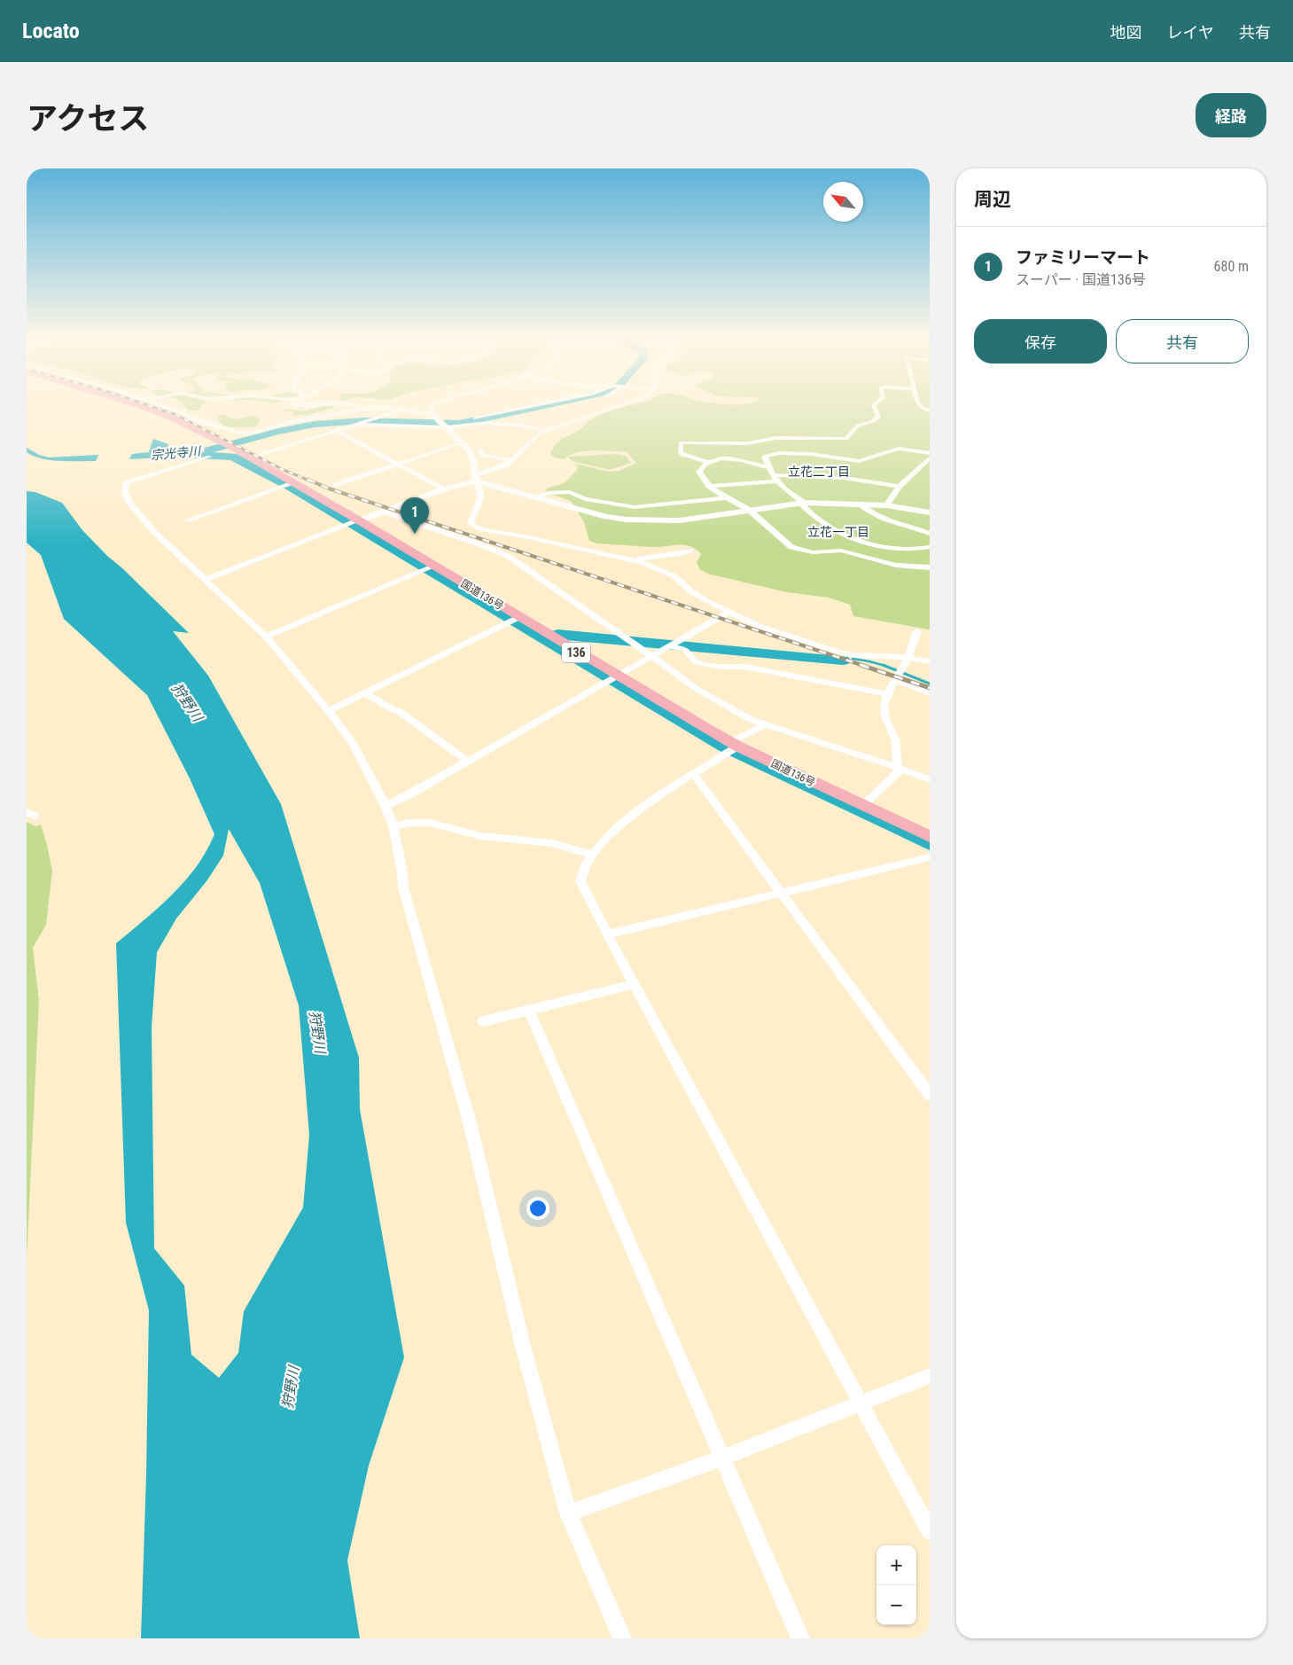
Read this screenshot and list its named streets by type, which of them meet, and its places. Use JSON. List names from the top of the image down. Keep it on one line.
{"streets":{"highway":["国道136号","136"]},"districts":["立花二丁目","立花一丁目"],"water":["宗光寺川","狩野川"],"north":"top left","page":{"header":"Locato","nav":["地図","レイヤ","共有"],"title":"アクセス","buttons":["経路",["保存","共有"]],"heading":"周辺","list":[{"mark":"1","name":"ファミリーマート","note":"スーパー · 国道136号","value":"680 m"}],"pins":"1","map_buttons":["+","−"]}}
